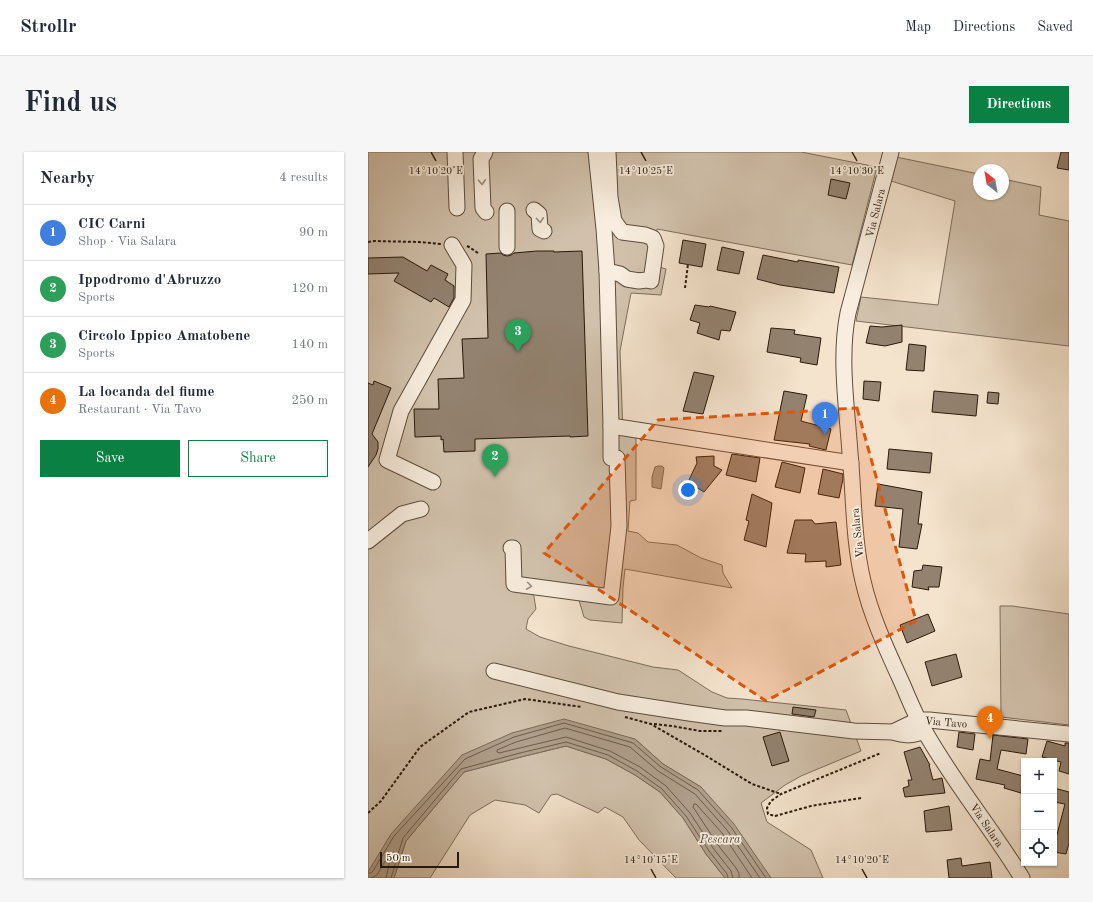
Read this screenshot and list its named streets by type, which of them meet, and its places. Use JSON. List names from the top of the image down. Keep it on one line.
{"streets":{"street":["Via Salara","Via Tavo"]},"crossings":[["Via Salara","Via Tavo"]],"water":["Pescara"],"scale_bar":"50 m","north":"top left","page":{"header":"Strollr","nav":["Map","Directions","Saved"],"buttons":["Directions",["Save","Share"]],"title":"Find us","heading":["Nearby","4 results"],"list":[{"mark":"1","name":"CIC Carni","note":"Shop · Via Salara","value":"90 m"},{"mark":"2","name":"Ippodromo d'Abruzzo","note":"Sports","value":"120 m"},{"mark":"3","name":"Circolo Ippico Amatobene","note":"Sports","value":"140 m"},{"mark":"4","name":"La locanda del fiume","note":"Restaurant · Via Tavo","value":"250 m"}],"pins":["3","1","2","4"],"map_buttons":["+","−"],"scale":"50 m"},"coordinates":["14°10'20\"E","14°10'25\"E","14°10'30\"E","14°10'15\"E"]}
